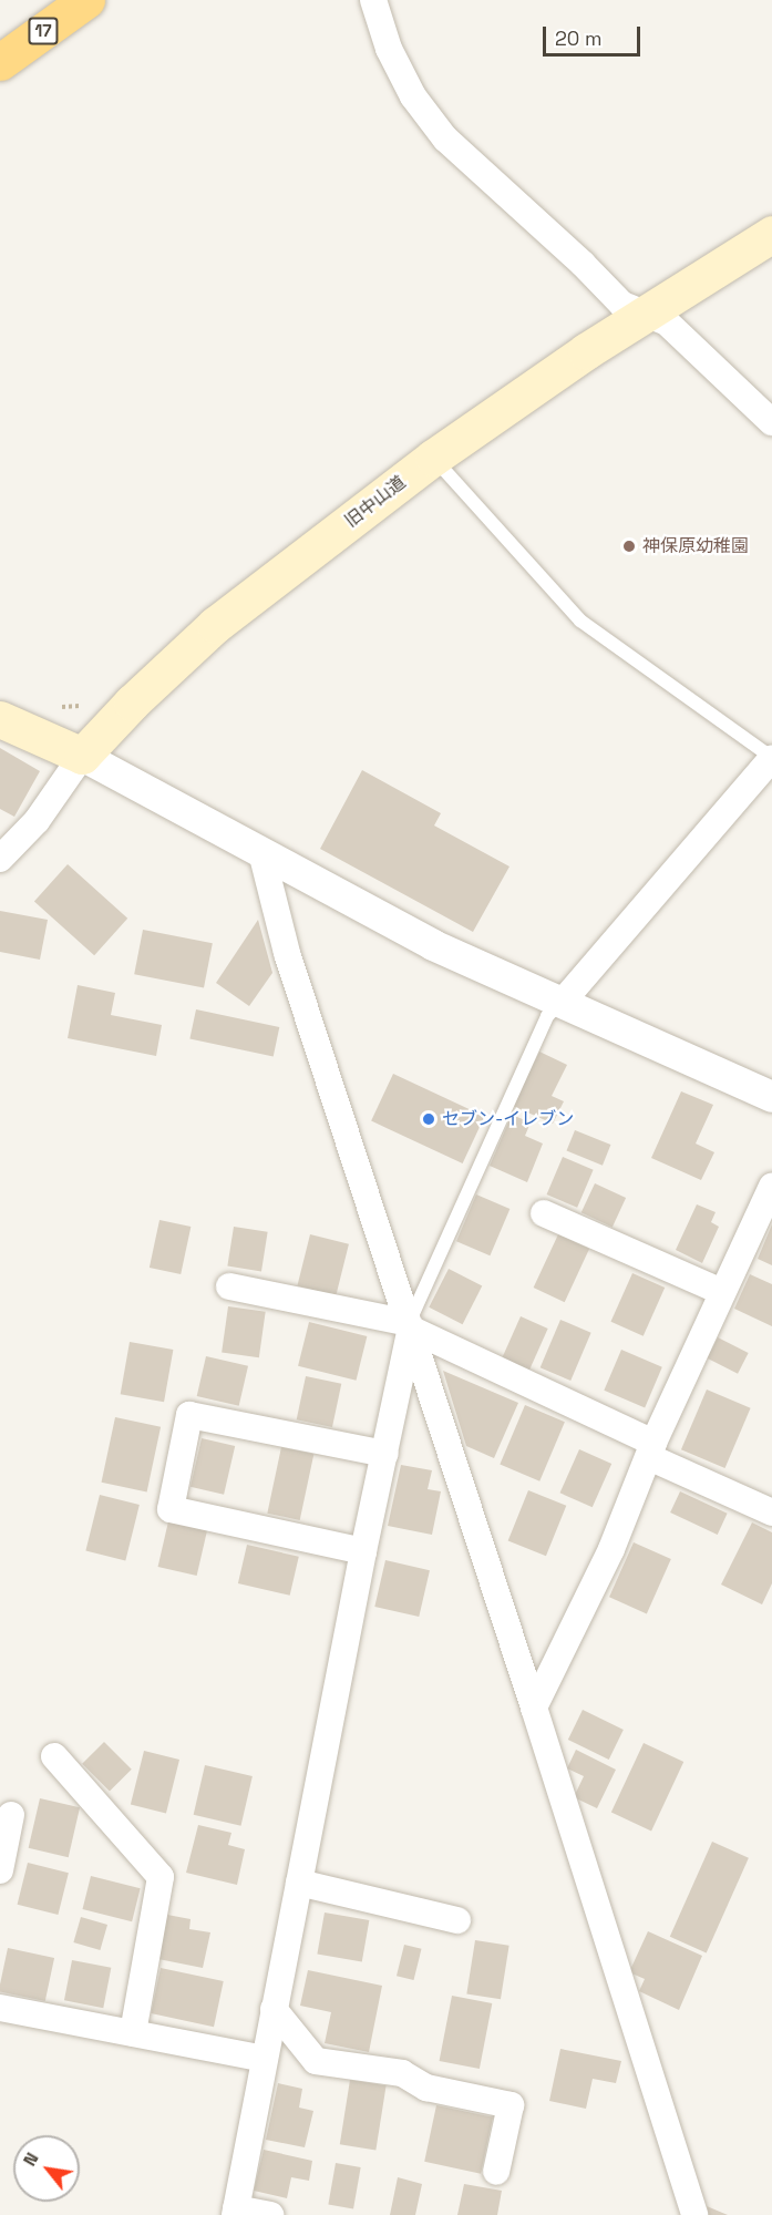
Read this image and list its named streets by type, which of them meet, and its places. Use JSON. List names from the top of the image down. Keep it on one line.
{"streets":{"highway":["17"],"main road":["旧中山道"]},"places":["神保原幼稚園","セブン-イレブン"],"scale_bar":"20 m","north":"top left"}
